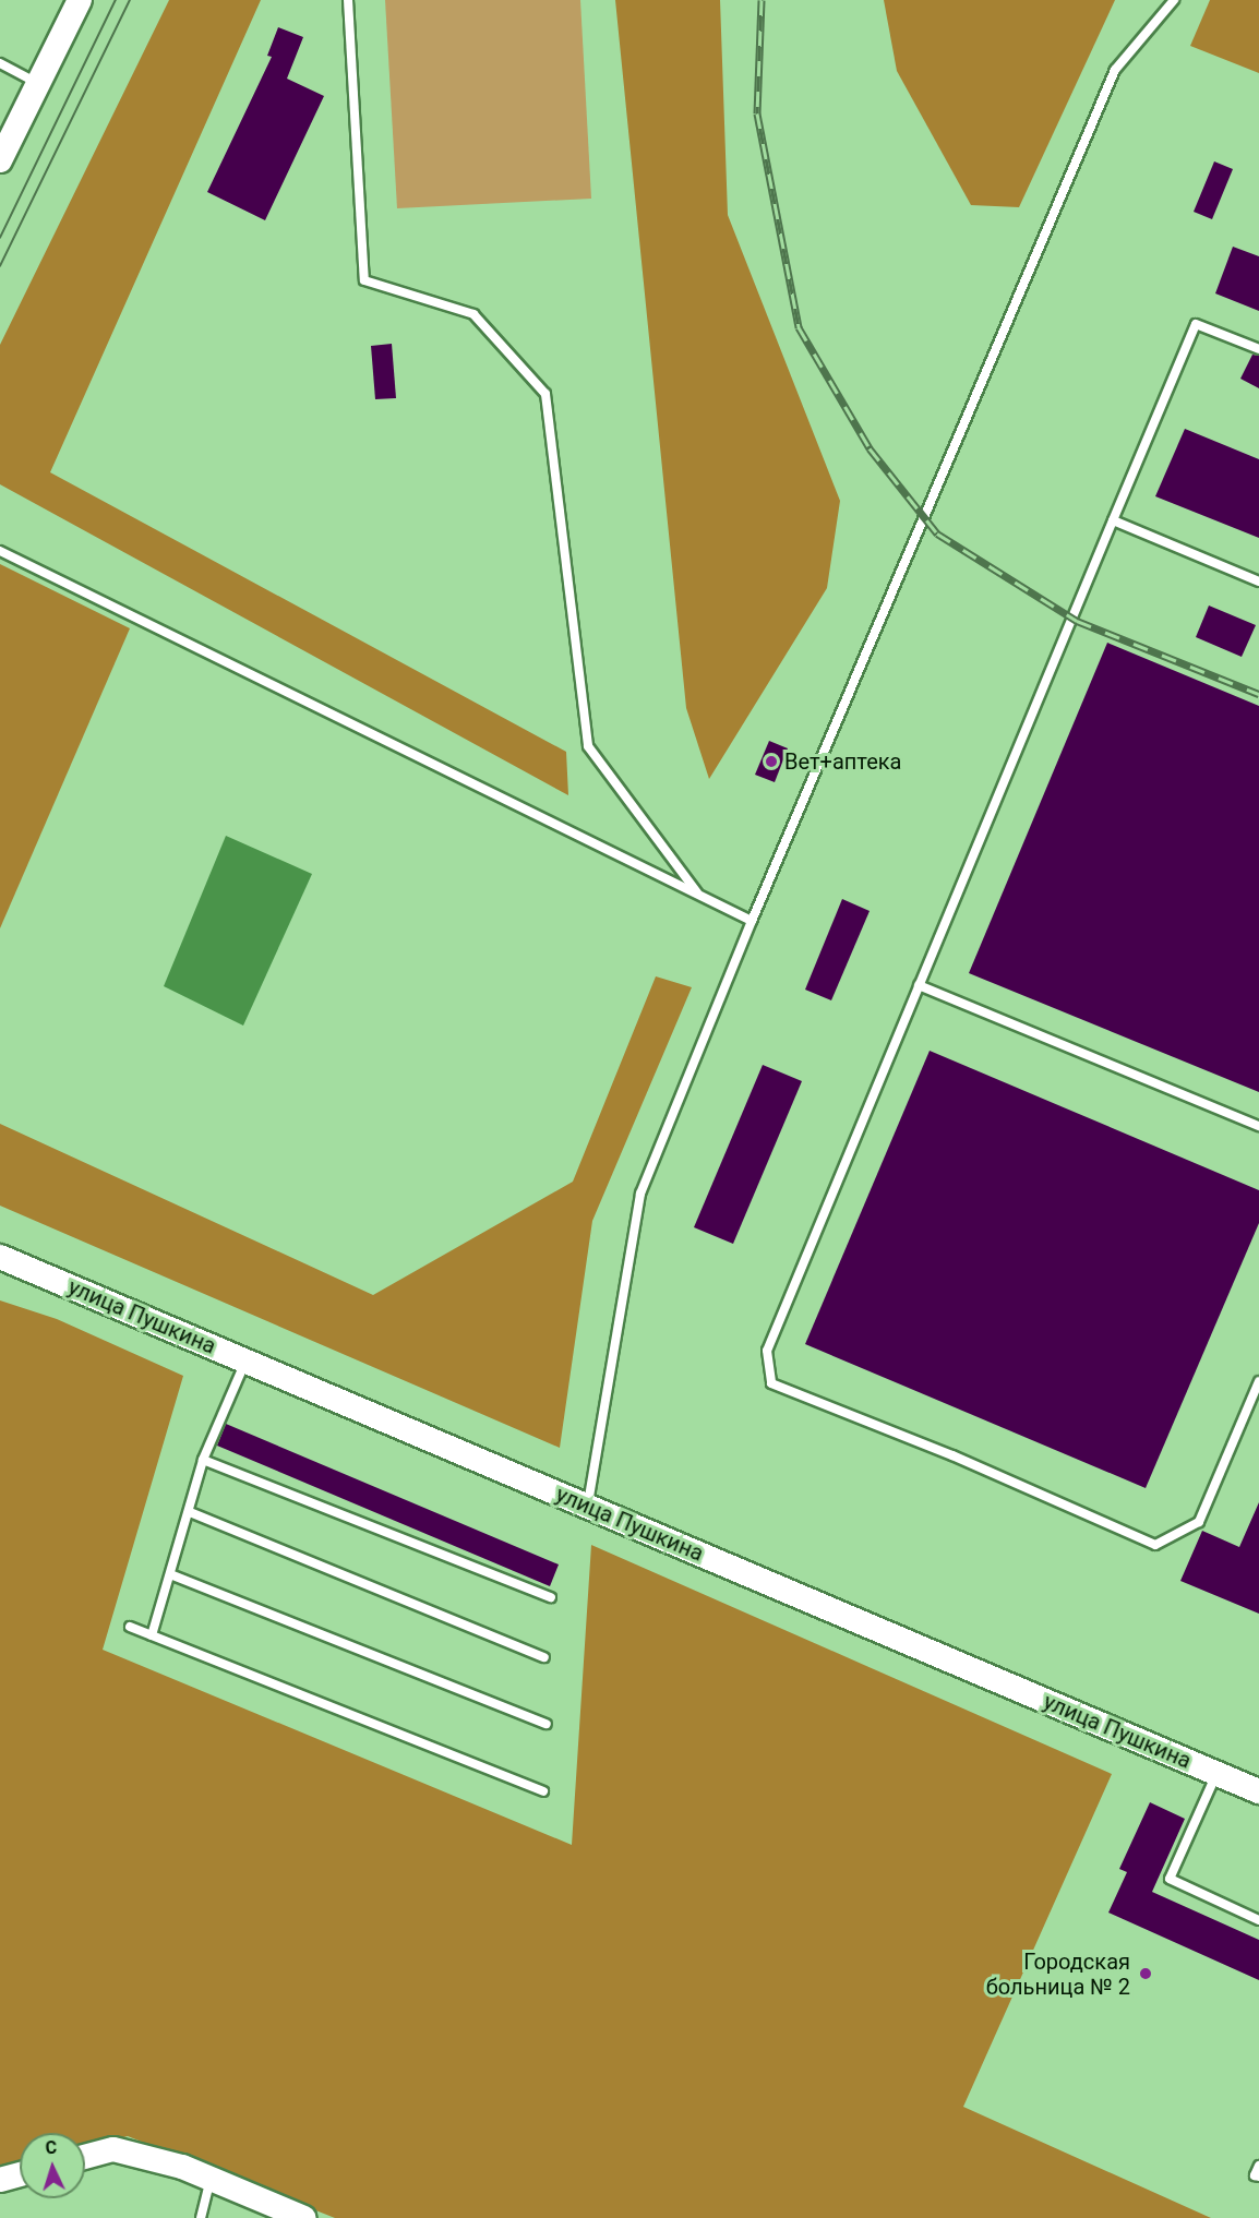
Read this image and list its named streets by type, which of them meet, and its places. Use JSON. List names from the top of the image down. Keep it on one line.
{"streets":{"main road":["улица Пушкина"]},"places":["Вет+аптека","Городская больница № 2"],"north":"top"}
